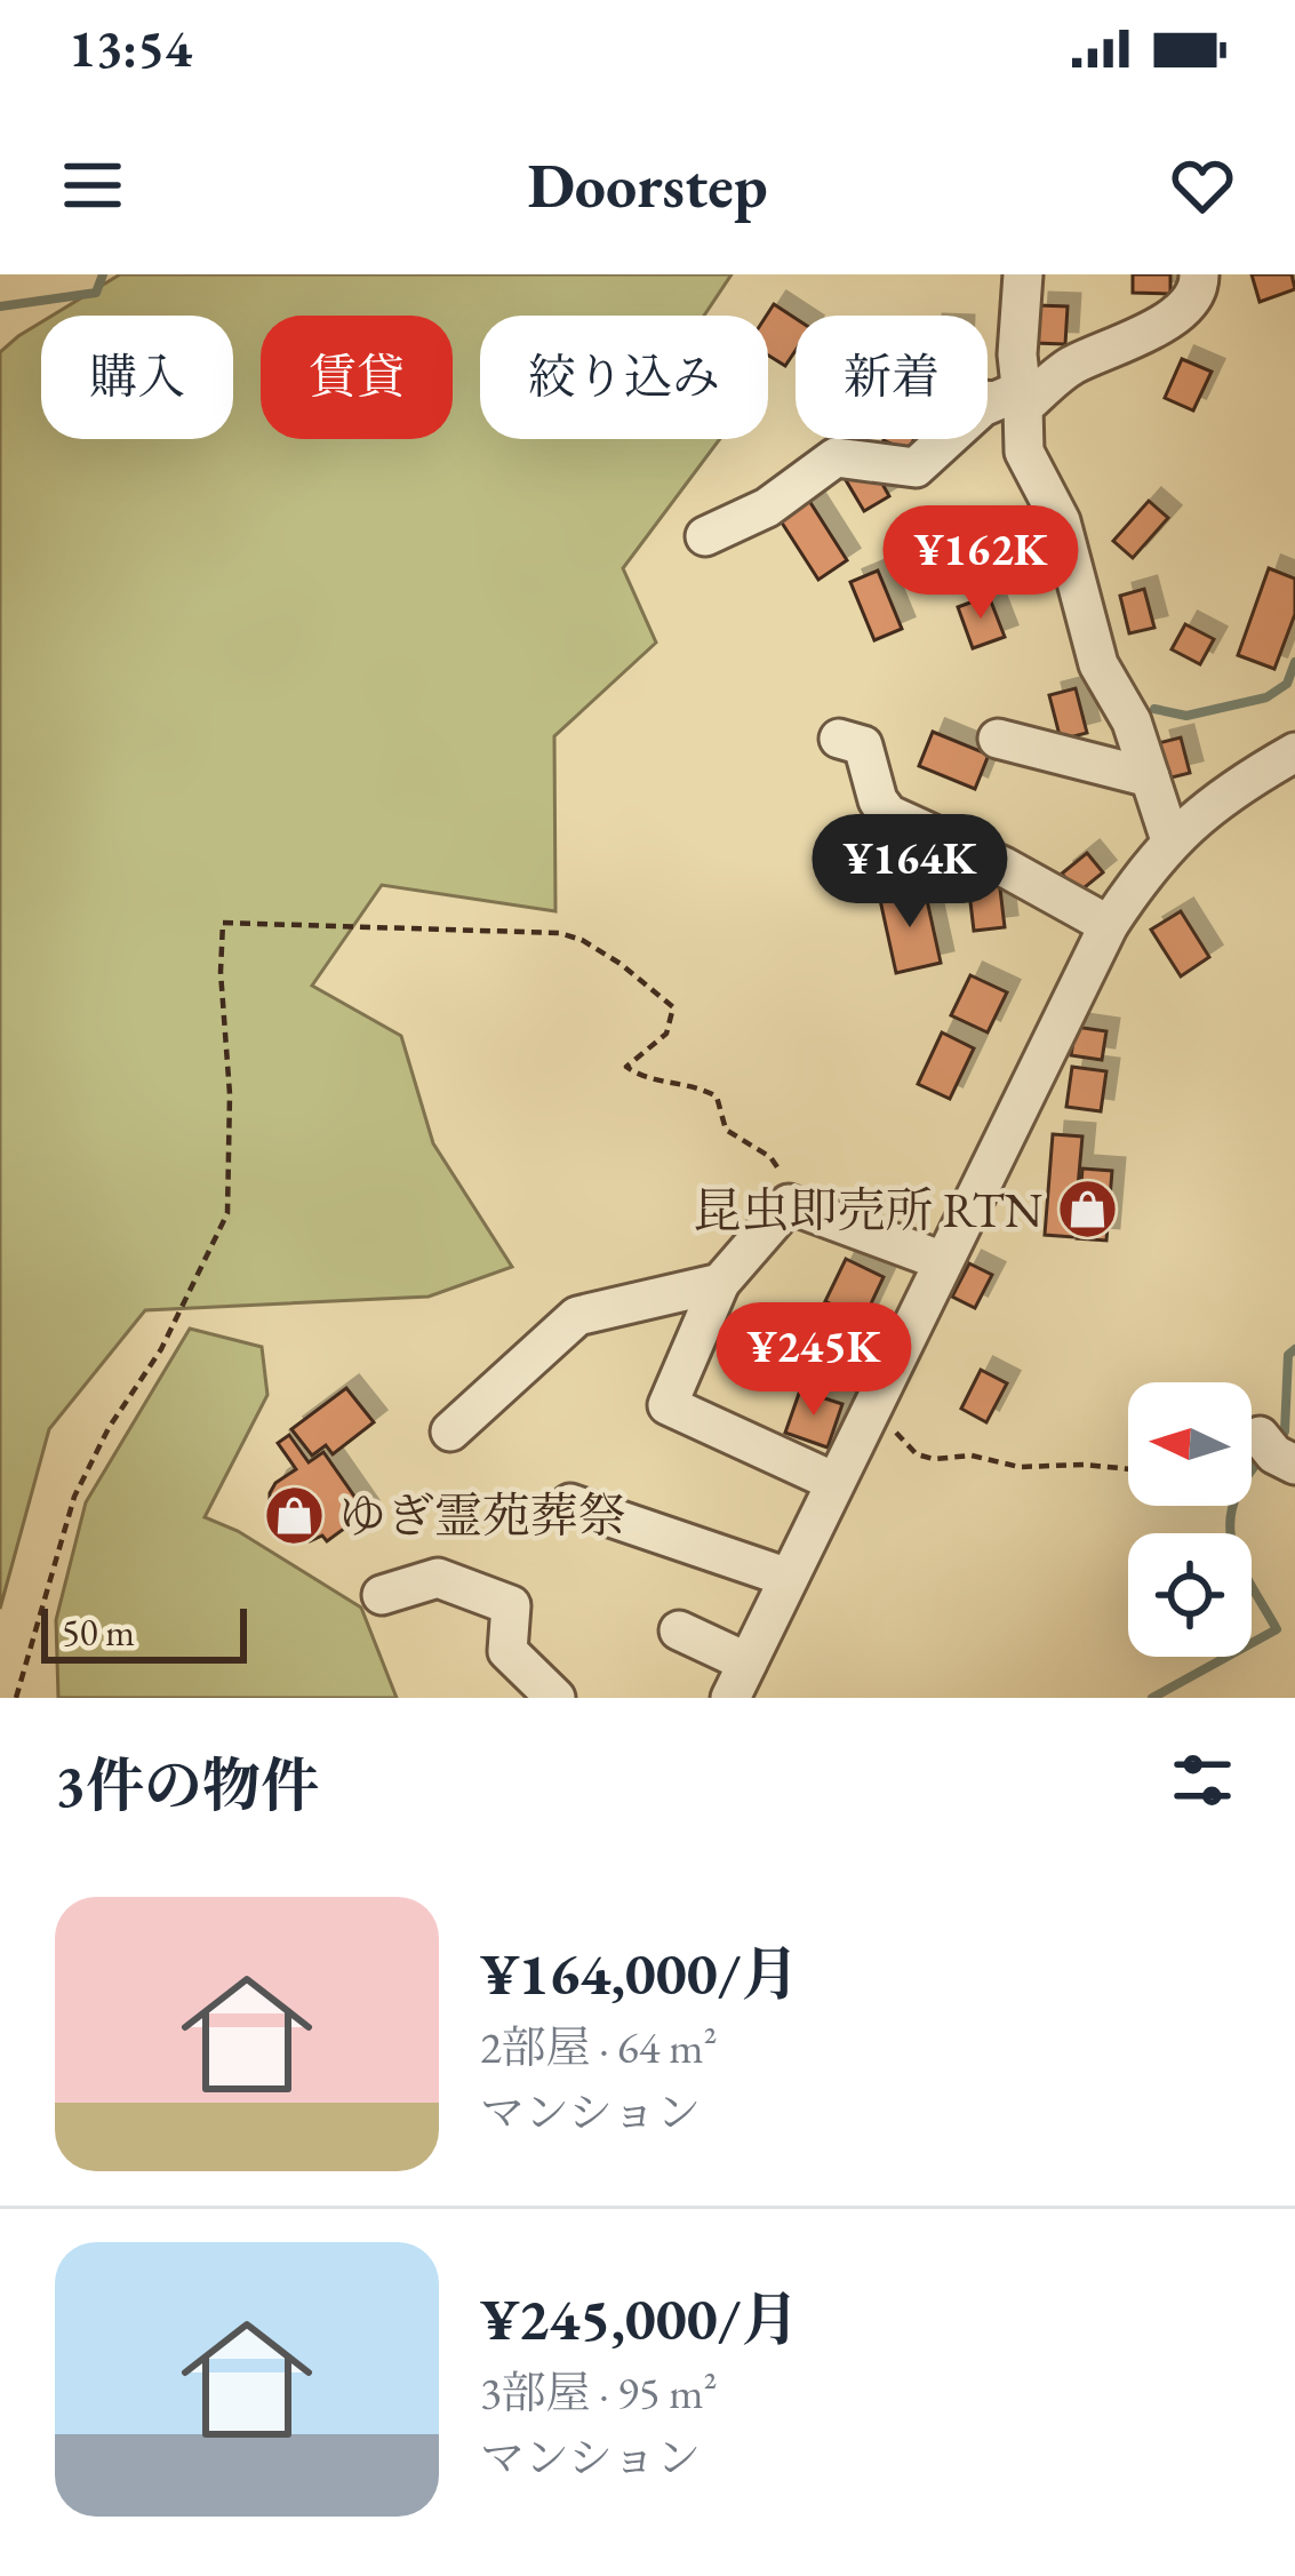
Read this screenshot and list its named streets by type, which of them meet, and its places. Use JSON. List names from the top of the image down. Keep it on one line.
{"places":{"shop":["昆虫即売所 RTN","ゆぎ霊苑葬祭"]},"scale_bar":"50 m","north":"left","page":{"status":"13:54","header":"Doorstep","chip":["購入","賃貸","絞り込み","新着"],"price":["¥162K","¥164K","¥245K"],"scale":"50 m","heading":"3件の物件","list":[{"name":"¥164,000/月","note":"2部屋 · 64 m² · マンション"},{"name":"¥245,000/月","note":"3部屋 · 95 m² · マンション"}]}}
